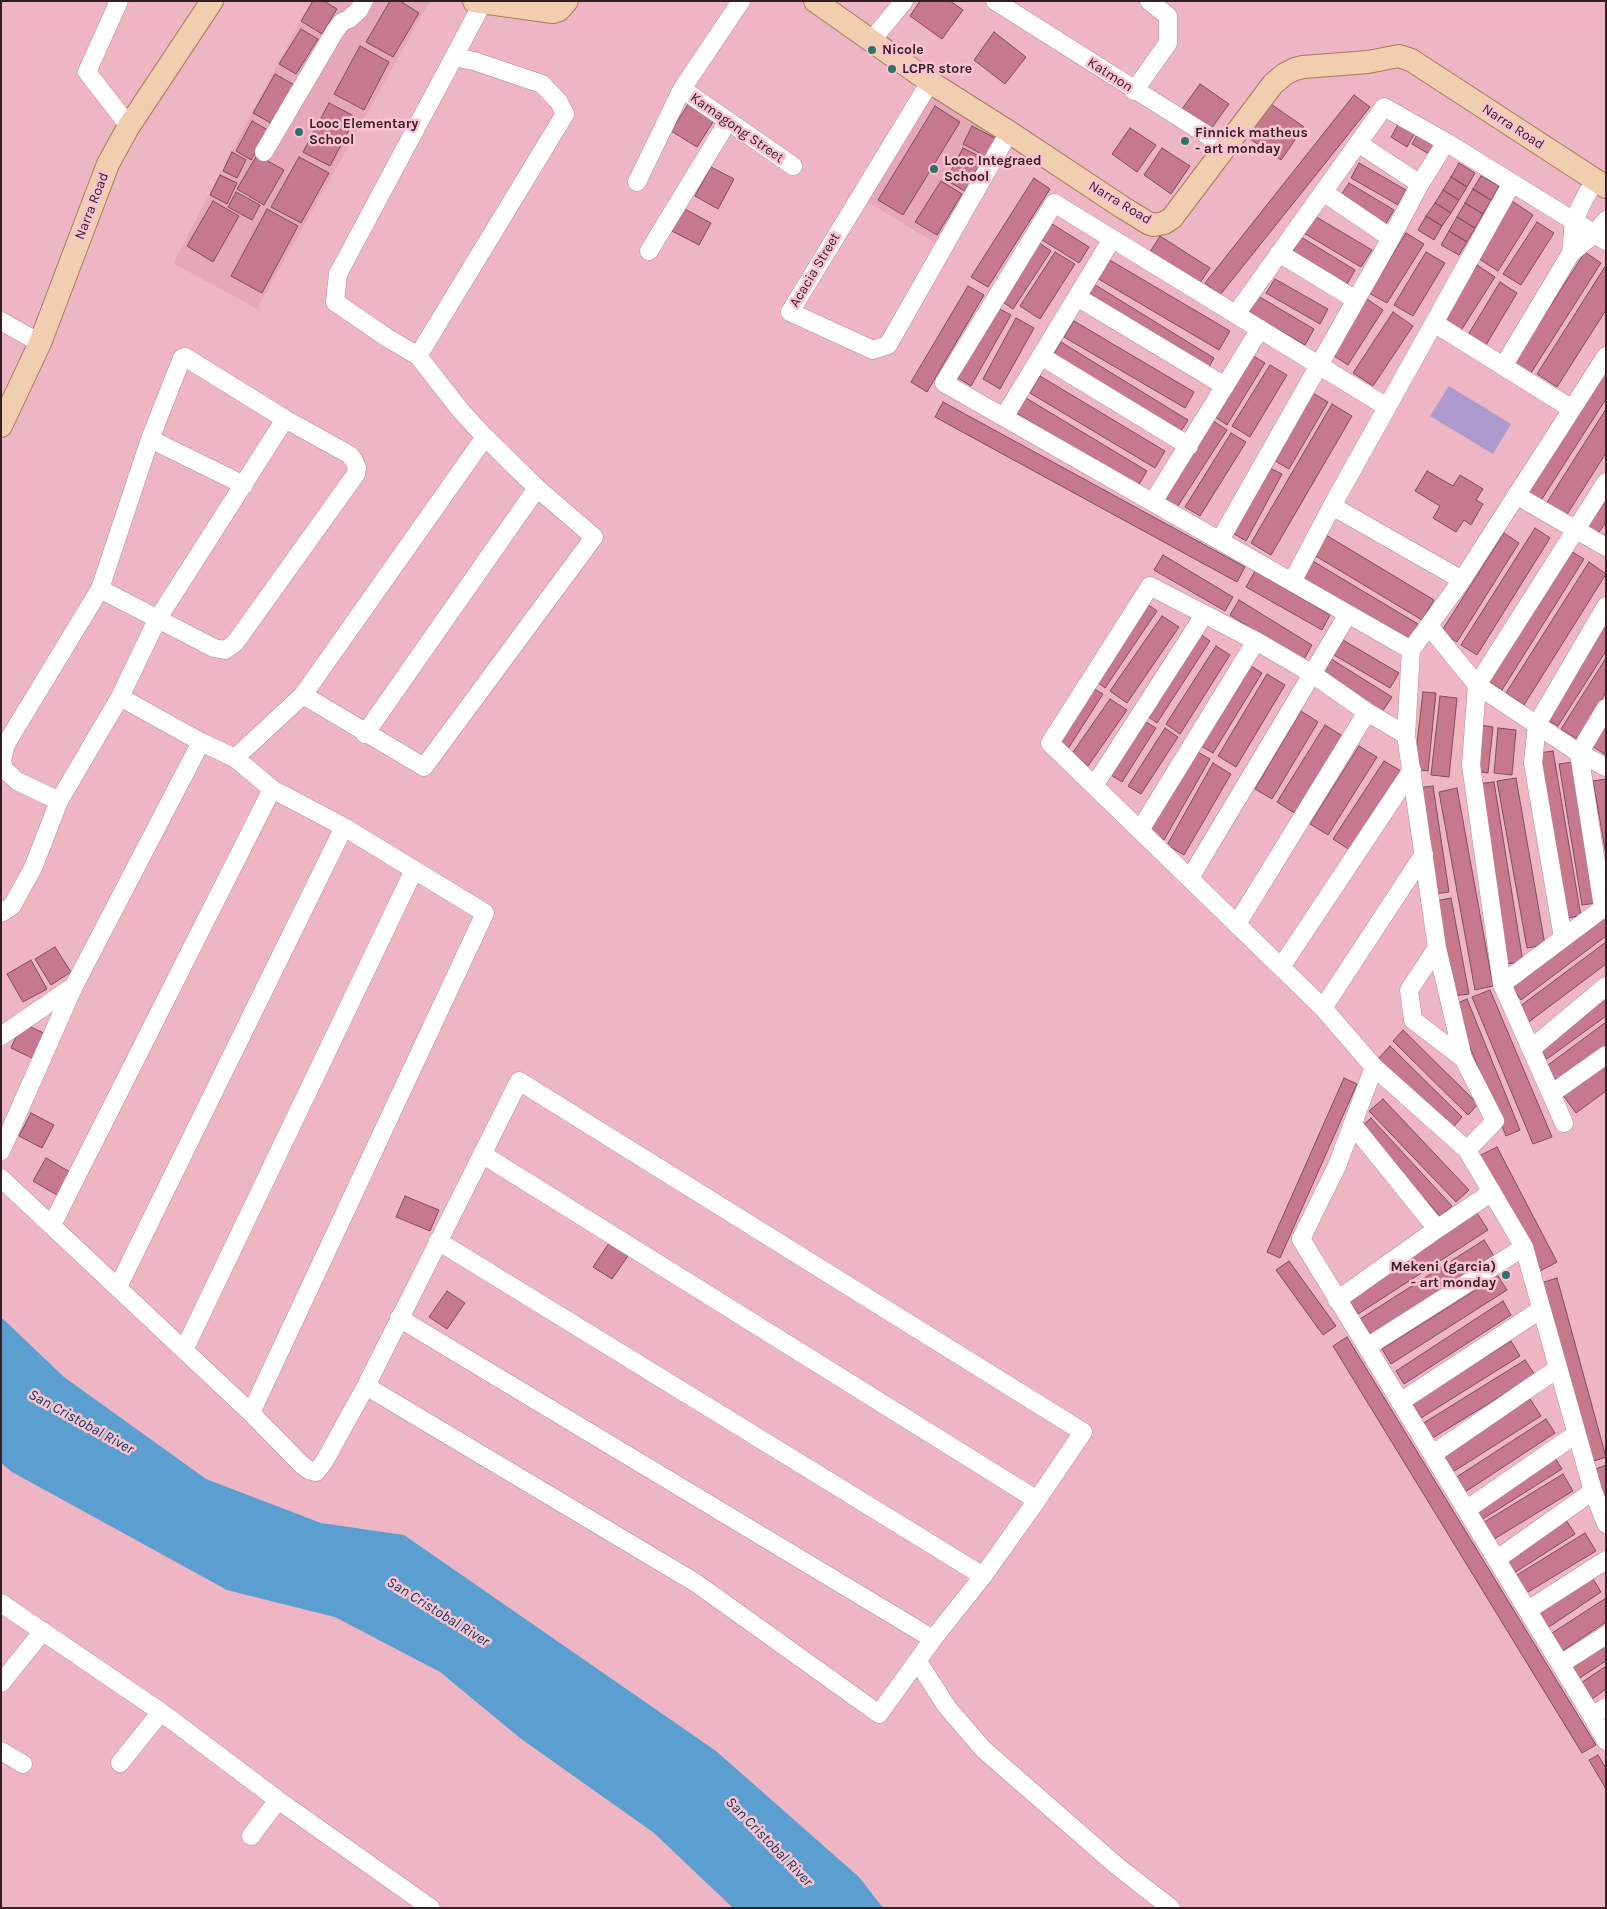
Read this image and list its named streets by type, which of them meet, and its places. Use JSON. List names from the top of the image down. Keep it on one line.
{"streets":{"main road":["Narra Road"],"street":["Katmon","Kamagong Street","Acacia Street"]},"crossings":[["Katmon","Narra Road"],["Narra Road","Acacia Street"]],"water":["San Cristobal River"],"places":["Nicole","LCPR store","Looc Elementary School","Finnick matheus - art monday","Looc Integraed School","Mekeni (garcia) - art monday"]}
